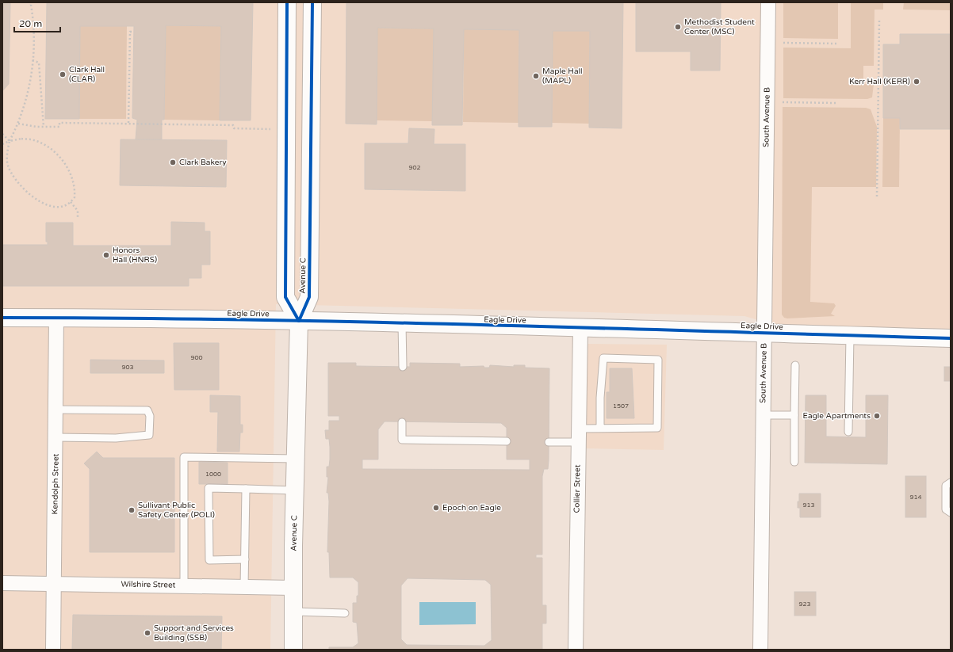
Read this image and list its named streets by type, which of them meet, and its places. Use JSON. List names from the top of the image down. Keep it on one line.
{"streets":{"street":["South Avenue B","Avenue C","Eagle Drive","Kendolph Street","Collier Street","Wilshire Street"]},"crossings":[["South Avenue B","Eagle Drive"],["Avenue C","Eagle Drive"],["Avenue C","Wilshire Street"],["Eagle Drive","Kendolph Street"],["Eagle Drive","Collier Street"],["Kendolph Street","Wilshire Street"]],"places":["Methodist Student Center (MSC)","Clark Hall (CLAR)","Maple Hall (MAPL)","Kerr Hall (KERR)","Clark Bakery","Honors Hall (HNRS)","Eagle Apartments","Epoch on Eagle","Sullivant Public Safety Center (POLI)","Support and Services Building (SSB)"],"house_numbers":["902","900","903","1507","1000","914","913","923"],"scale_bar":"20 m"}
